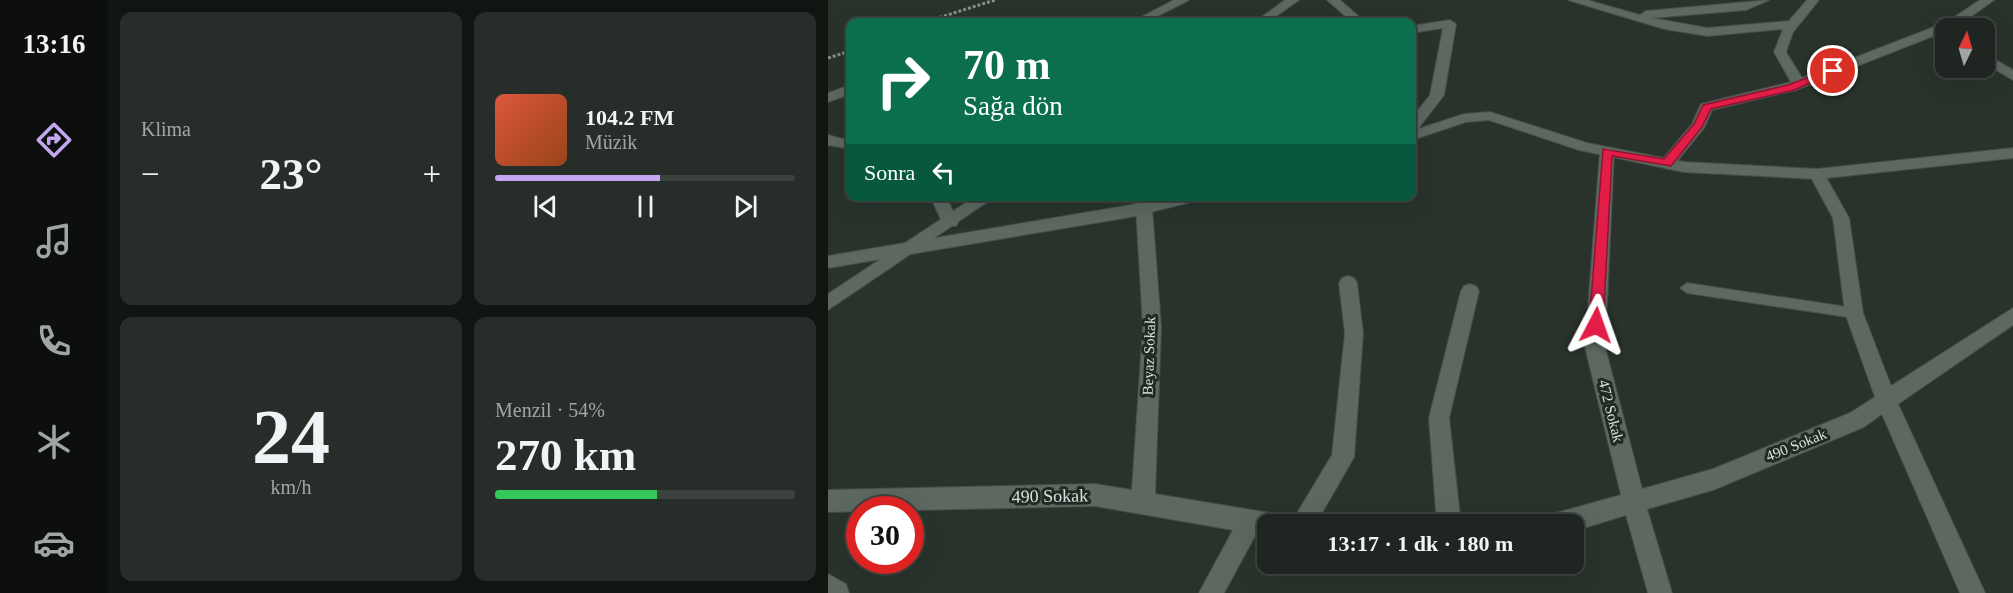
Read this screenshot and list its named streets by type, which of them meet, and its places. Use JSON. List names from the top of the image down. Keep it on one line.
{"streets":{"street":["Beyaz Sokak","472 Sokak","490 Sokak"]},"crossings":[["Beyaz Sokak","490 Sokak"],["472 Sokak","490 Sokak"]],"north":"top","page":{"tabs":"13:16","tile":["Klima",["24","km/h"],["Menzil · 54%","270 km"]],"turn":["70 m","Sağa dön"],"song":["104.2 FM","Müzik"],"then":"Sonra","heat":["−","23°","+"],"limit":"30","trip":"13:17 · 1 dk · 180 m"}}
